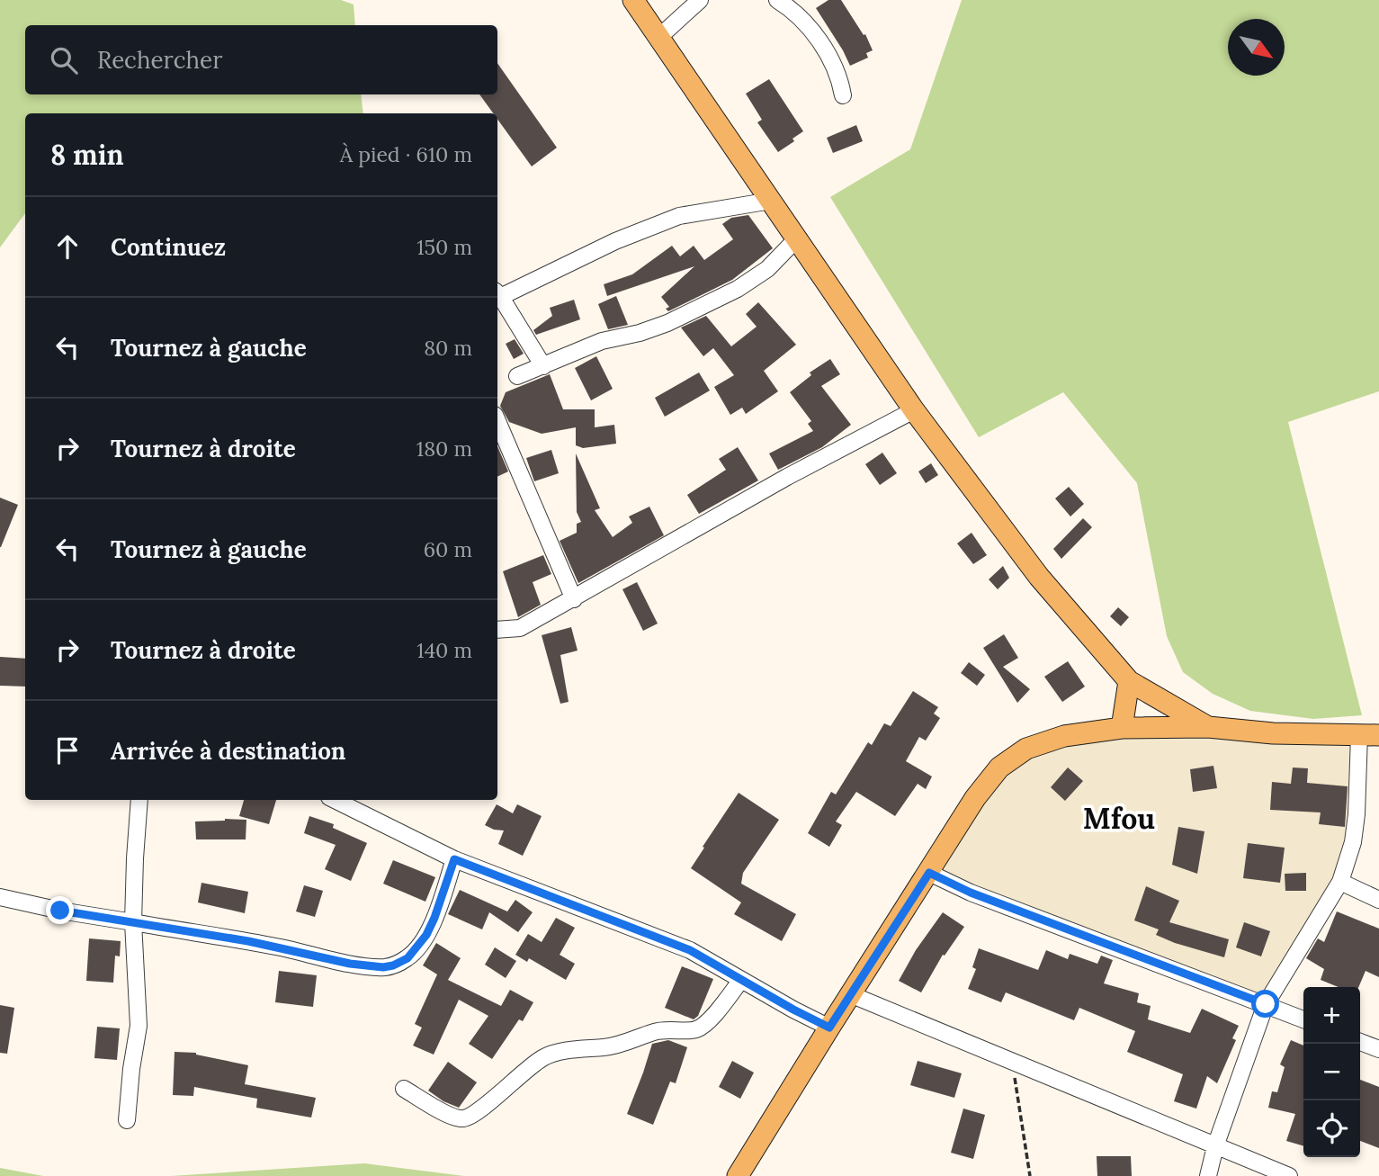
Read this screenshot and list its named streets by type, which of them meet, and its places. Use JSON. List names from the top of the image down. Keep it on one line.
{"districts":["Mfou"],"north":"bottom right","page":{"search":"Rechercher","heading":["8 min","À pied · 610 m"],"list":[["Continuez","150 m"],["Tournez à gauche","80 m"],["Tournez à droite","180 m"],["Tournez à gauche","60 m"],["Tournez à droite","140 m"],"Arrivée à destination"],"map_buttons":["+","−"]}}
